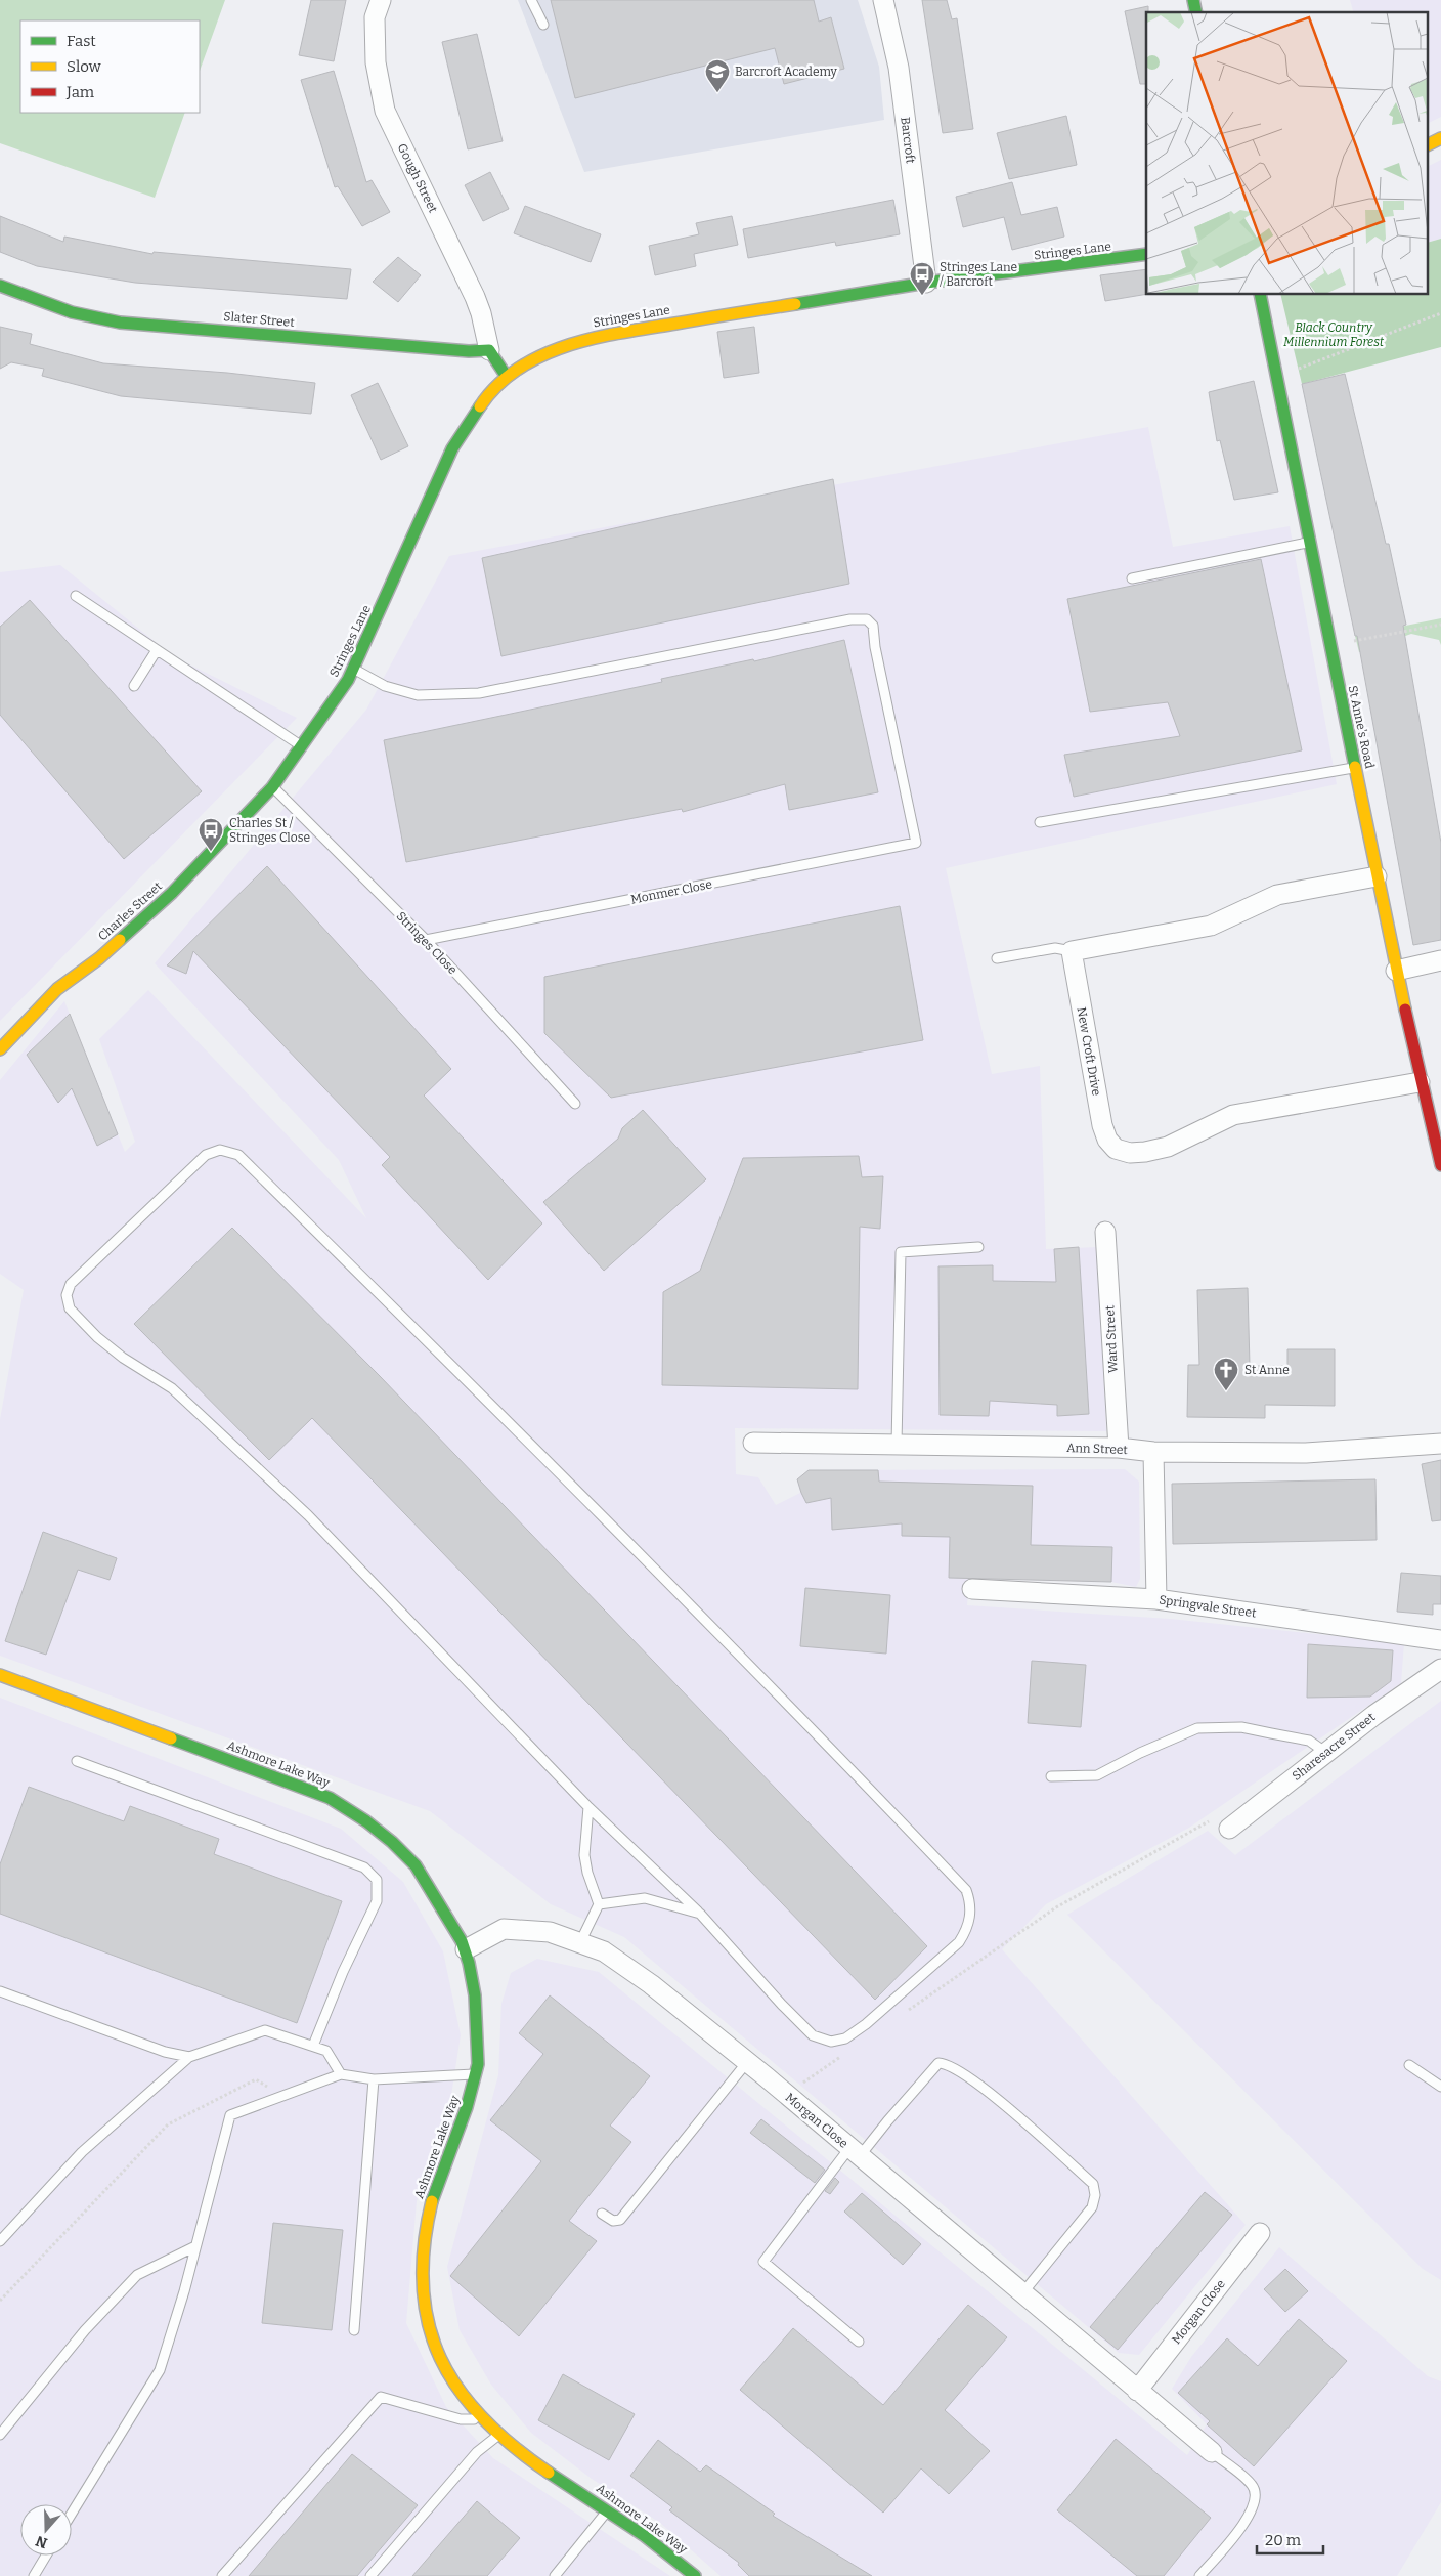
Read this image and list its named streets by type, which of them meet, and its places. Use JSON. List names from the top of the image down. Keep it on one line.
{"streets":{"street":["Barcroft","Gough Street","Stringes Lane","Slater Street","St Anne's Road","Charles Street","New Croft Drive","Ward Street","Ann Street","Springvale Street","Sharesacre Street","Ashmore Lake Way","Morgan Close"],"lane":["Monmer Close","Stringes Close"]},"crossings":[["Barcroft","Stringes Lane"],["Gough Street","Slater Street"],["Stringes Lane","Monmer Close"],["Stringes Lane","Charles Street"],["Stringes Lane","Stringes Close"],["St Anne's Road","New Croft Drive"],["Monmer Close","Stringes Close"],["Charles Street","Stringes Close"],["Ward Street","Ann Street"],["Ashmore Lake Way","Morgan Close"]],"parks":["Black Country Millennium Forest"],"places":{"school or university":["Barcroft Academy"],"bus stop":["Stringes Lane / Barcroft","Charles St / Stringes Close"],"church":["St Anne"]},"legend":["Fast","Slow","Jam"],"scale_bar":"20 m","north":"bottom"}
